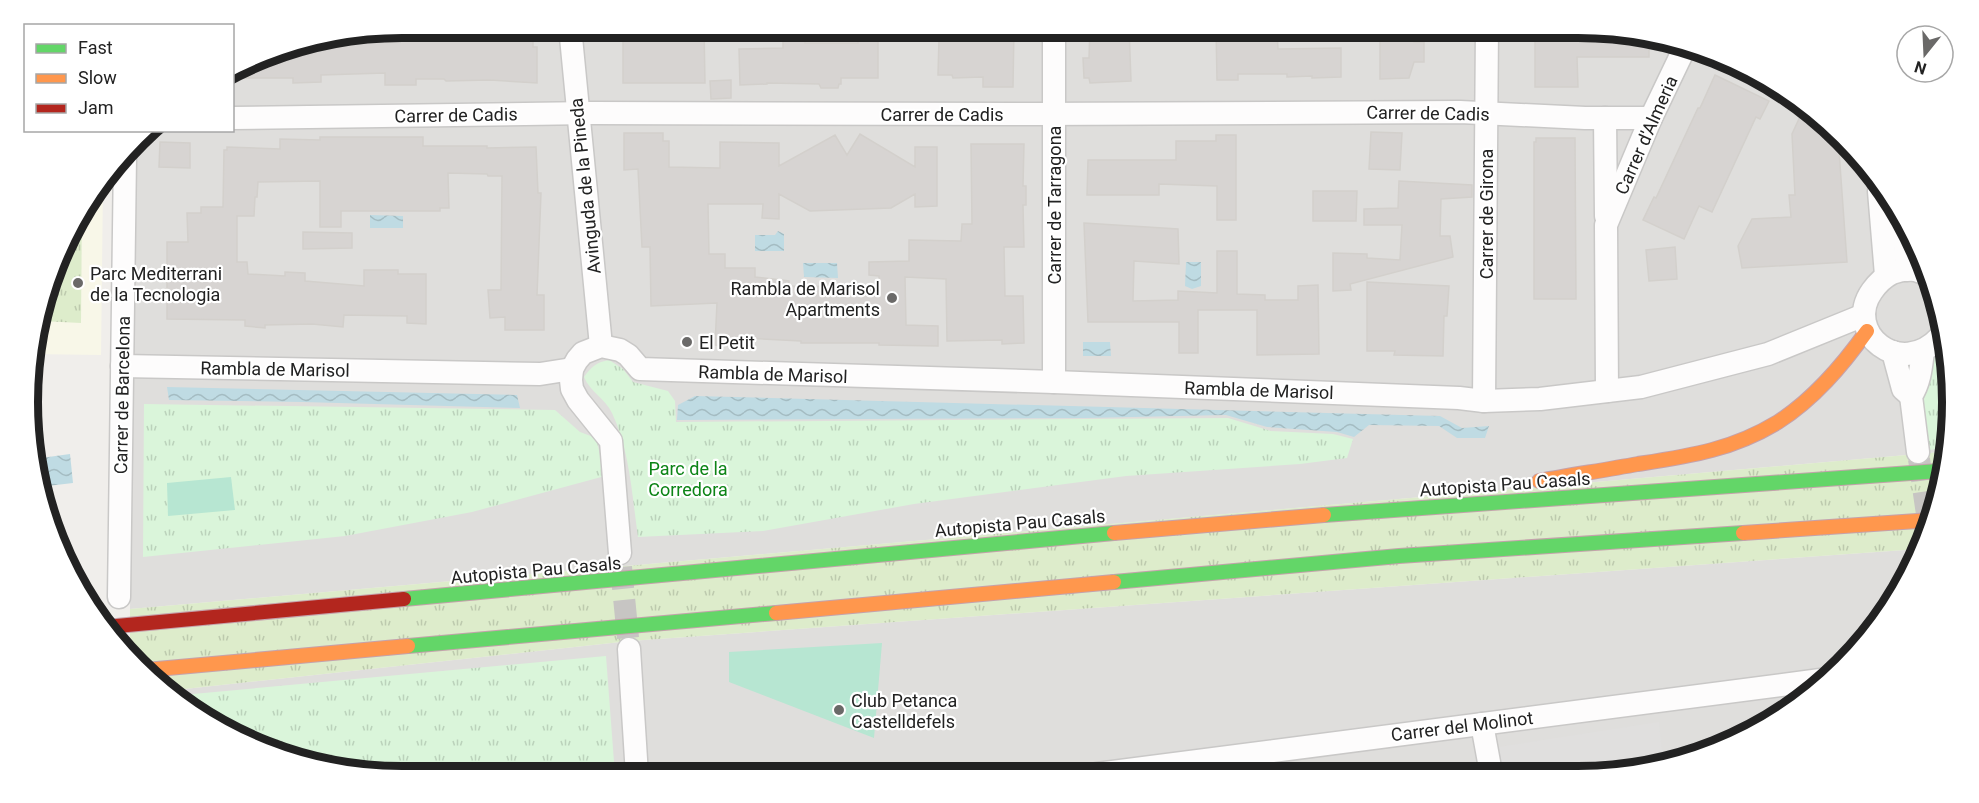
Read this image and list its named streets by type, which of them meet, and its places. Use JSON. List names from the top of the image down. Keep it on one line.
{"streets":{"highway":["Autopista Pau Casals"],"street":["Carrer de Cadis","Carrer d'Almeria","Avinguda de la Pineda","Carrer de Tarragona","Carrer de Girona","Rambla de Marisol","Carrer de Barcelona","Carrer del Molinot"]},"crossings":[["Carrer de Cadis","Carrer d'Almeria"],["Carrer de Cadis","Avinguda de la Pineda"],["Carrer de Cadis","Carrer de Tarragona"],["Carrer de Cadis","Carrer de Girona"],["Carrer d'Almeria","Rambla de Marisol"],["Avinguda de la Pineda","Rambla de Marisol"],["Carrer de Tarragona","Rambla de Marisol"],["Carrer de Girona","Rambla de Marisol"],["Rambla de Marisol","Carrer de Barcelona"]],"parks":["Parc de la Corredora"],"places":["Parc Mediterrani de la Tecnologia","Rambla de Marisol Apartments","El Petit","Club Petanca Castelldefels"],"legend":["Fast","Slow","Jam"],"north":"bottom"}
